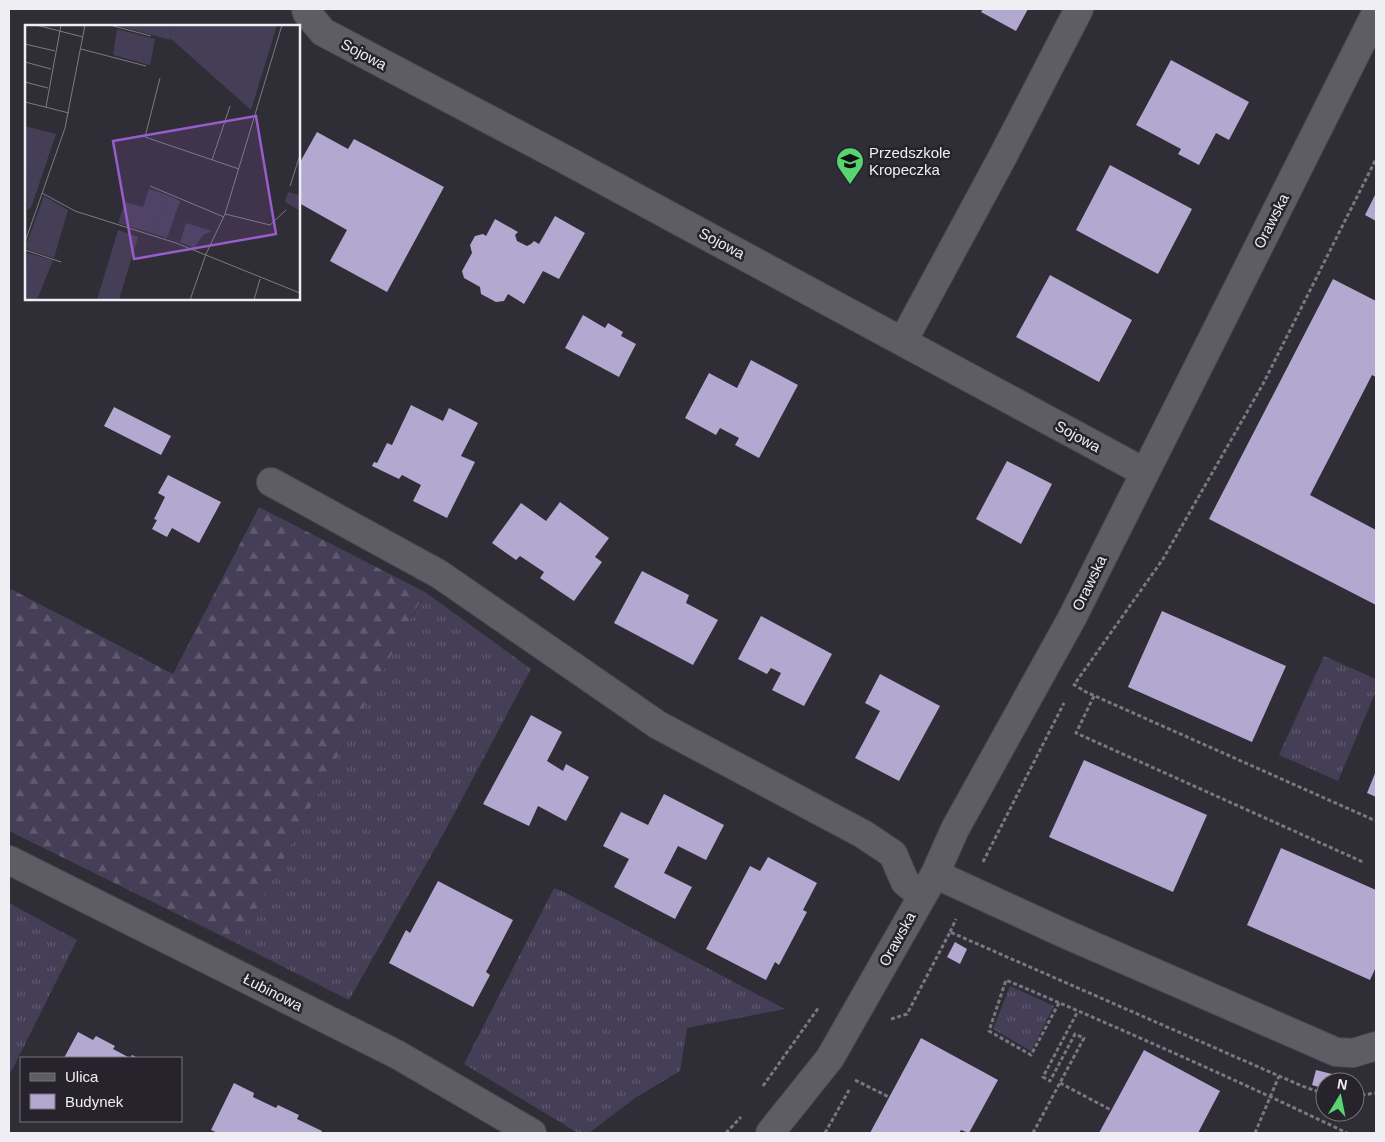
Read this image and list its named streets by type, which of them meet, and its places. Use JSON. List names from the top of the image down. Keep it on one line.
{"streets":{"street":["Sojowa","Orawska","Łubinowa"]},"crossings":[["Sojowa","Orawska"]],"places":{"school or university":["Przedszkole Kropeczka"]},"legend":["Ulica","Budynek"],"north":"top"}
